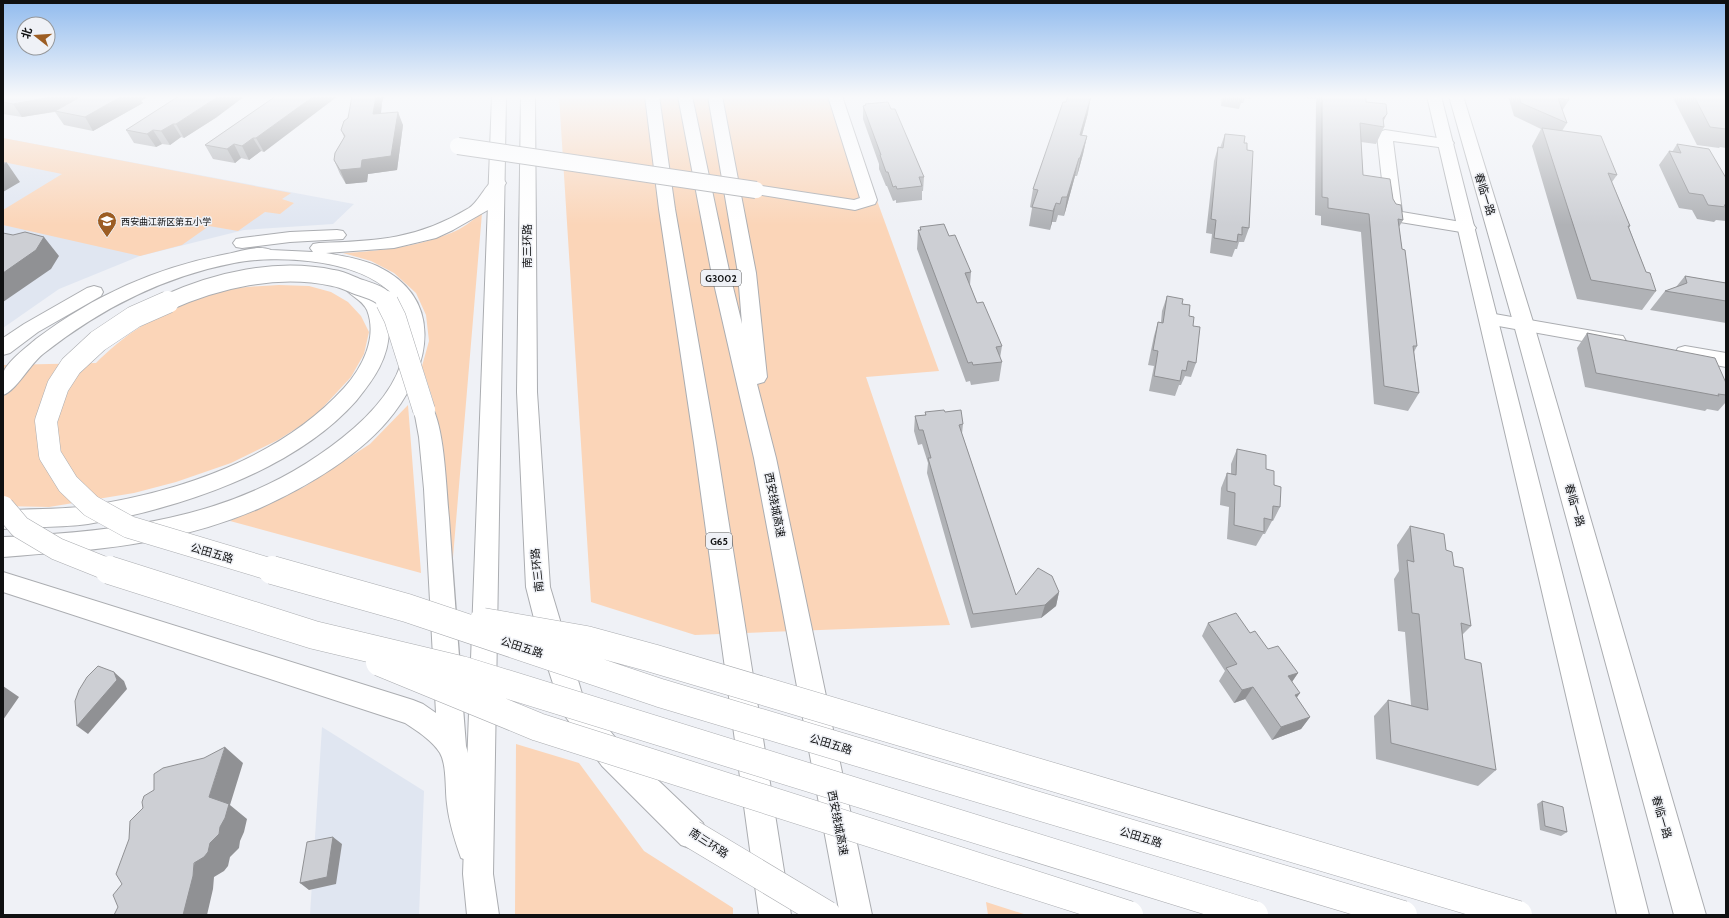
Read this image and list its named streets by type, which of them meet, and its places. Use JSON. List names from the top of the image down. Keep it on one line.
{"streets":{"main road":["春临一路","南三环路","G3002","西安绕城高速","G65","公田五路"]},"places":{"school or university":["西安曲江新区第五小学"]},"north":"left"}
